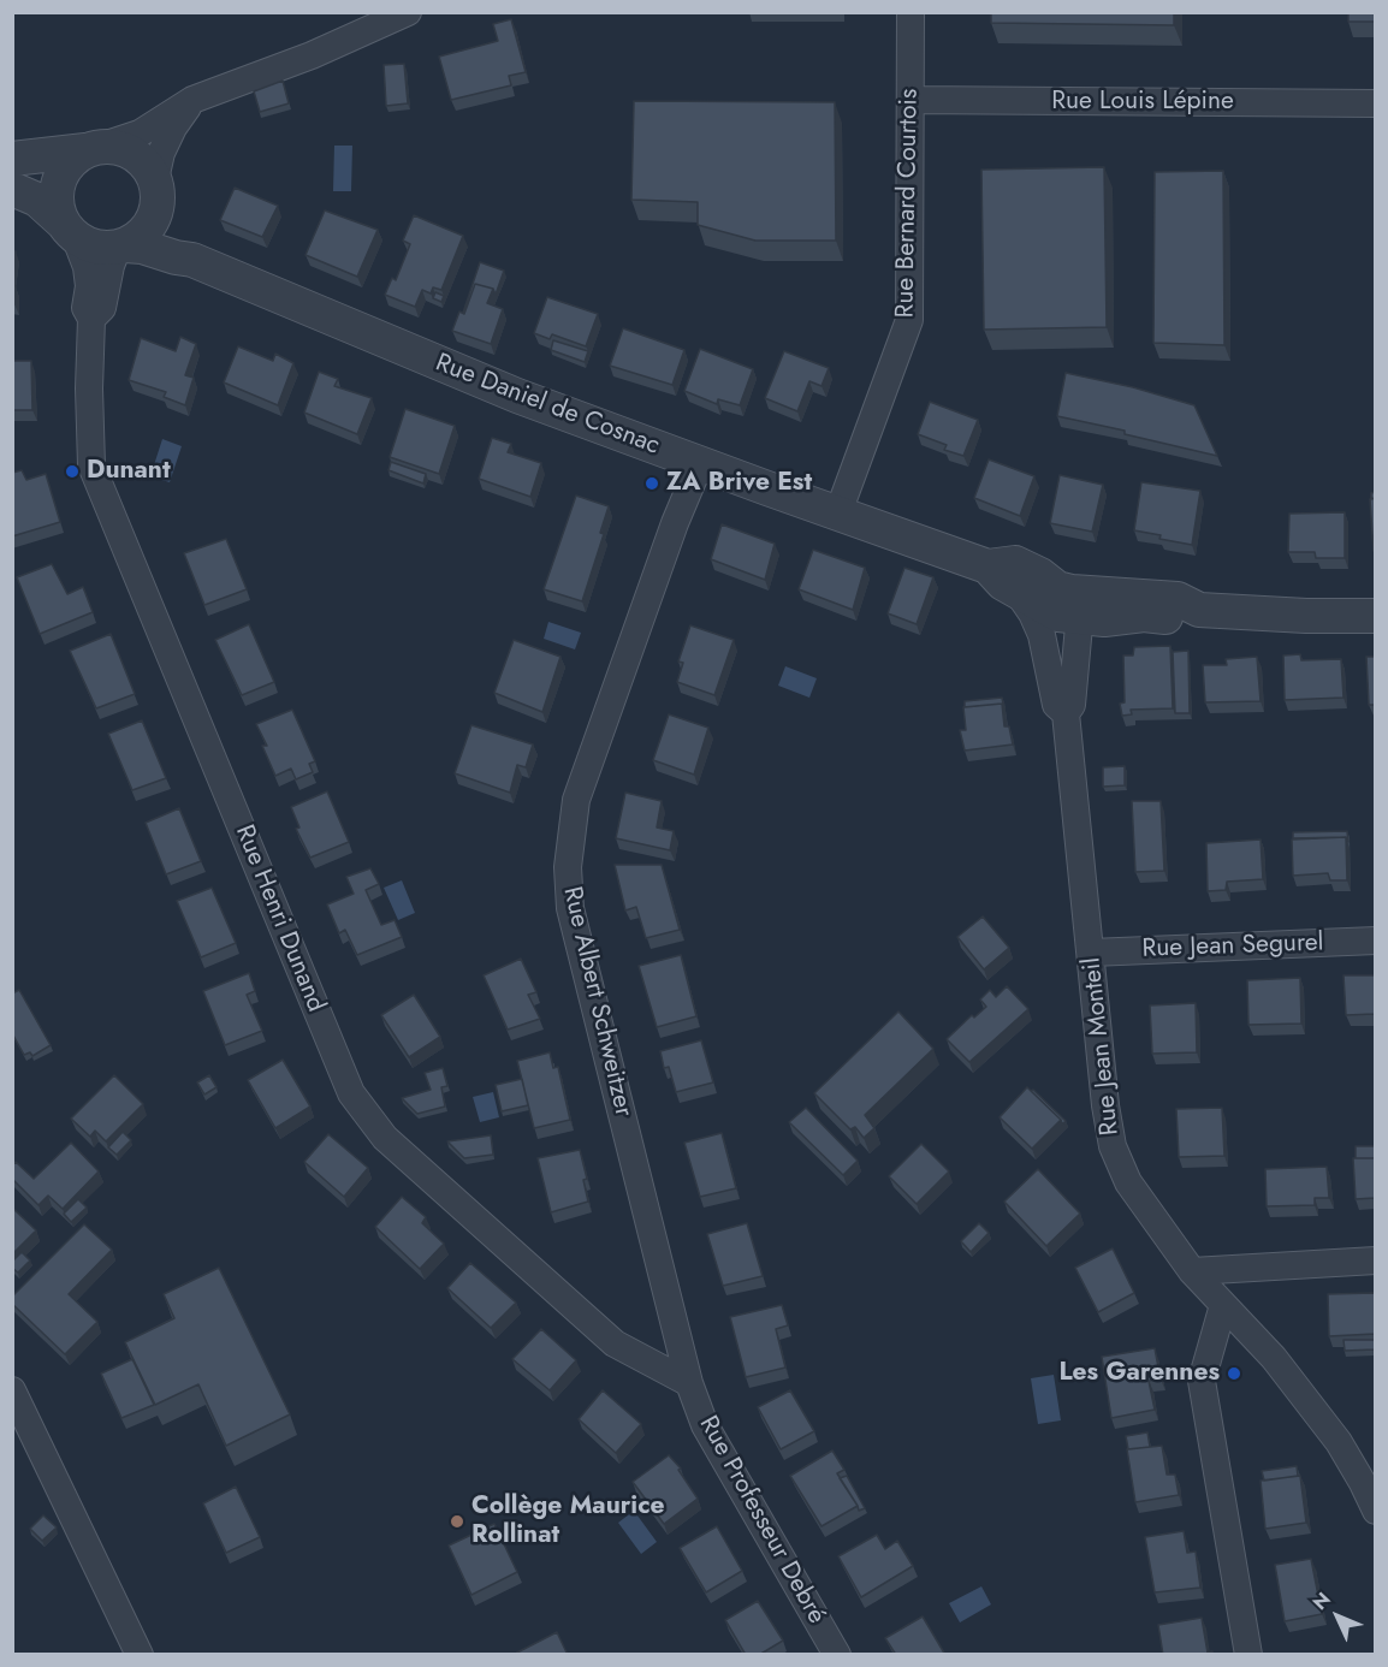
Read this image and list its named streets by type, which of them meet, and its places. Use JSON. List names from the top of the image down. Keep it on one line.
{"streets":{"street":["Rue Louis Lépine","Rue Bernard Courtois","Rue Daniel de Cosnac","Rue Henri Dunand","Rue Jean Segurel","Rue Albert Schweitzer","Rue Jean Monteil","Rue Professeur Debré"]},"crossings":[["Rue Louis Lépine","Rue Bernard Courtois"],["Rue Bernard Courtois","Rue Daniel de Cosnac"],["Rue Daniel de Cosnac","Rue Henri Dunand"],["Rue Daniel de Cosnac","Rue Albert Schweitzer"],["Rue Daniel de Cosnac","Rue Jean Monteil"],["Rue Henri Dunand","Rue Albert Schweitzer"],["Rue Henri Dunand","Rue Professeur Debré"],["Rue Jean Segurel","Rue Jean Monteil"],["Rue Albert Schweitzer","Rue Professeur Debré"]],"places":["Dunant","ZA Brive Est","Les Garennes","Collège Maurice Rollinat"],"north":"top left"}
